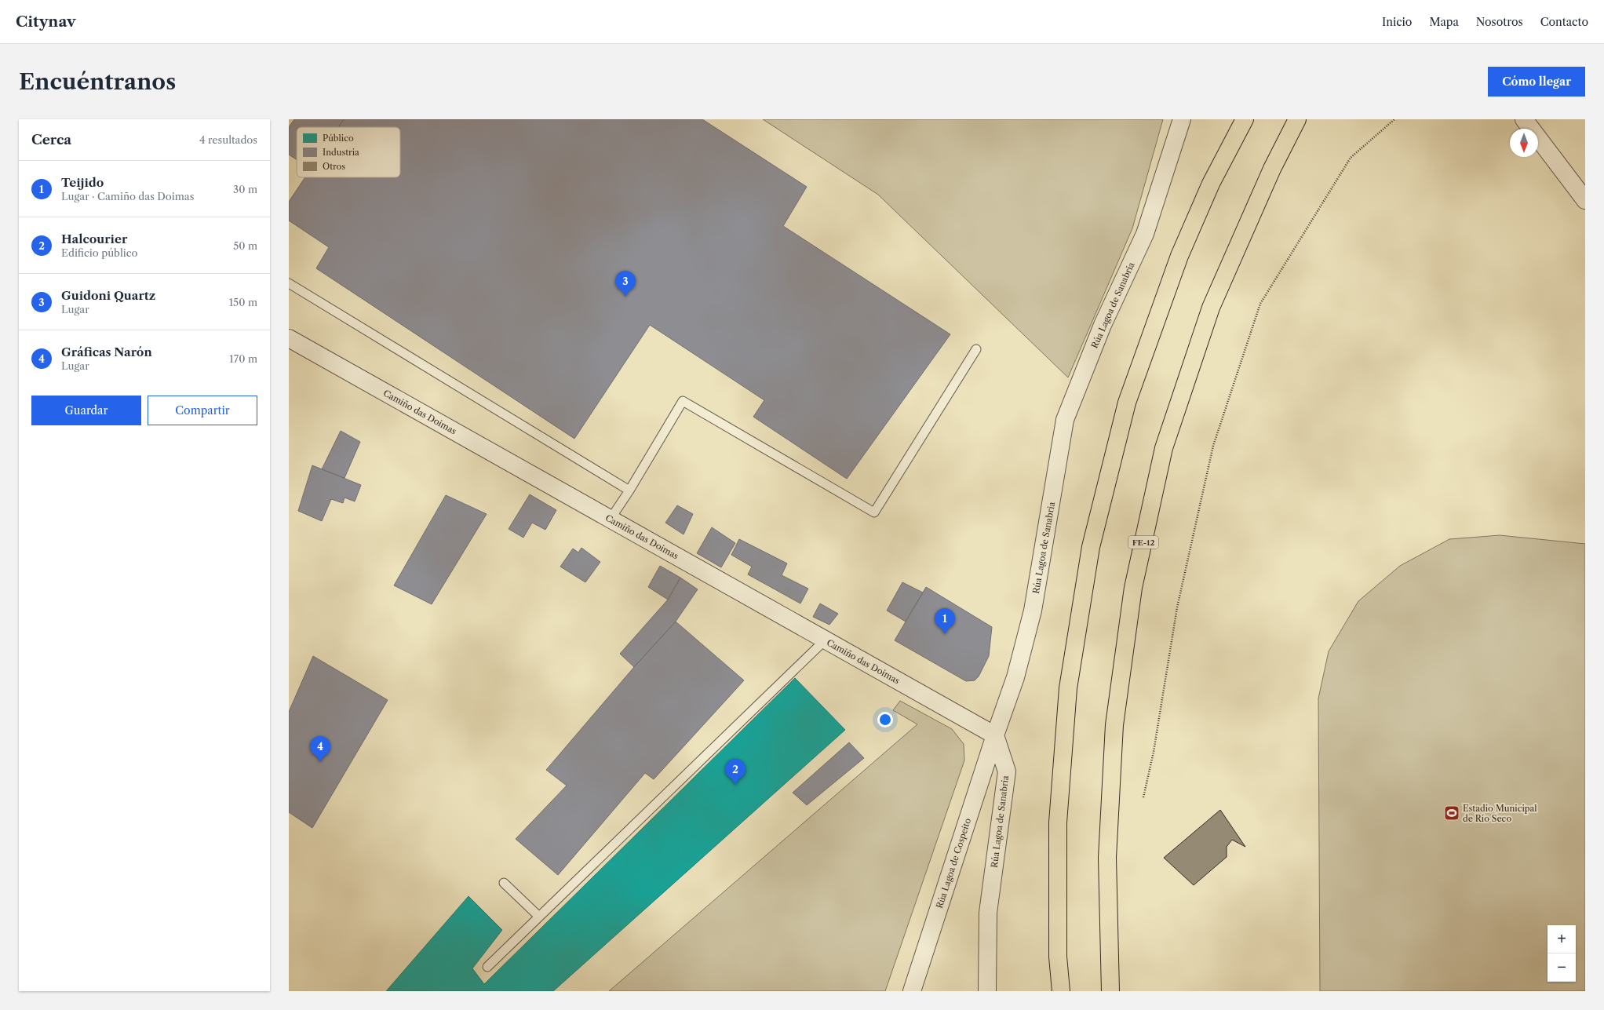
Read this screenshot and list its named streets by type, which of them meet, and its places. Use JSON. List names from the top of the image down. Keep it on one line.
{"streets":{"highway":["FE-12"],"street":["Rúa Lagoa de Sanabria","Camiño das Doimas","Rúa Lagoa de Cospeito"]},"crossings":[["Rúa Lagoa de Sanabria","Camiño das Doimas"],["Rúa Lagoa de Sanabria","Rúa Lagoa de Cospeito"],["Camiño das Doimas","Rúa Lagoa de Cospeito"]],"places":{"sports":["Estadio Municipal de Río Seco"]},"legend":["Público","Industria","Otros"],"north":"bottom","page":{"header":"Citynav","nav":["Inicio","Mapa","Nosotros","Contacto"],"buttons":["Cómo llegar",["Guardar","Compartir"]],"title":"Encuéntranos","heading":["Cerca","4 resultados"],"list":[{"mark":"1","name":"Teijido","note":"Lugar · Camiño das Doimas","value":"30 m"},{"mark":"2","name":"Halcourier","note":"Edificio público","value":"50 m"},{"mark":"3","name":"Guidoni Quartz","note":"Lugar","value":"150 m"},{"mark":"4","name":"Gráficas Narón","note":"Lugar","value":"170 m"}],"pins":["3","1","4","2"],"map_buttons":["+","−"]}}
